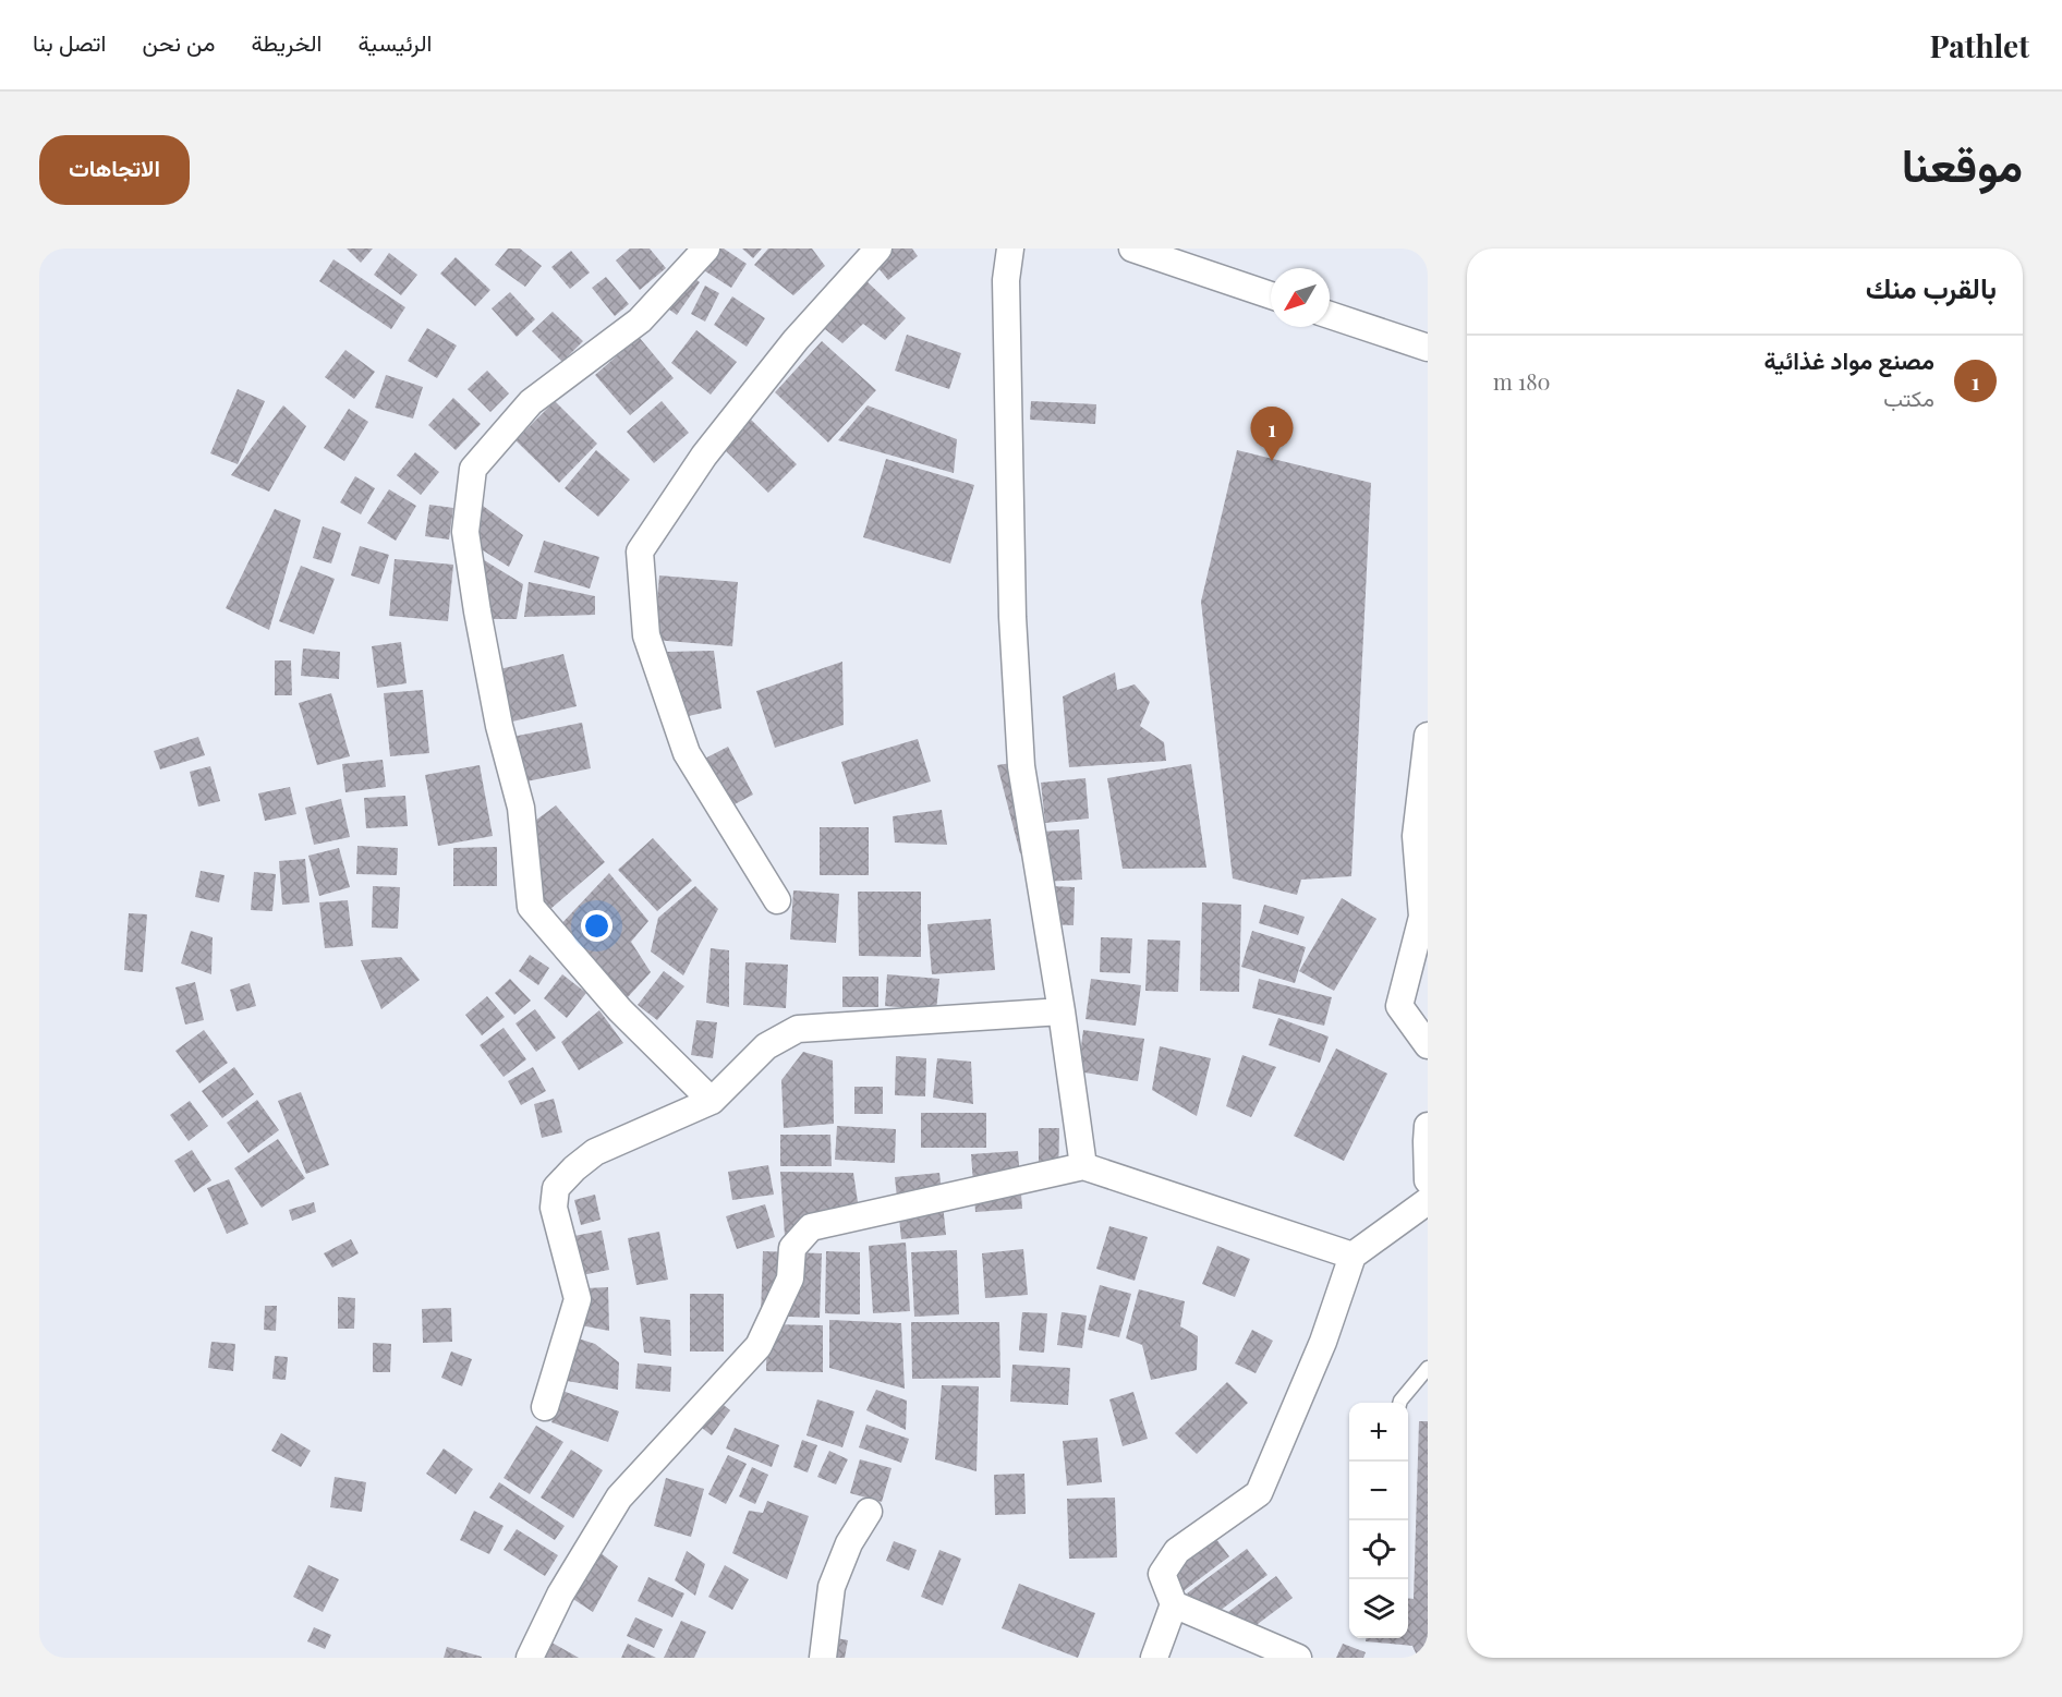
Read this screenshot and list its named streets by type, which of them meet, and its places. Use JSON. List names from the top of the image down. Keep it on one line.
{"north":"bottom left","page":{"header":"Pathlet","nav":["الرئيسية","الخريطة","من نحن","اتصل بنا"],"title":"موقعنا","buttons":"الاتجاهات","heading":"بالقرب منك","list":[{"mark":"1","name":"مصنع مواد غذائية","note":"مكتب","value":"180 m"}],"pins":"1","map_buttons":["+","−"]}}
